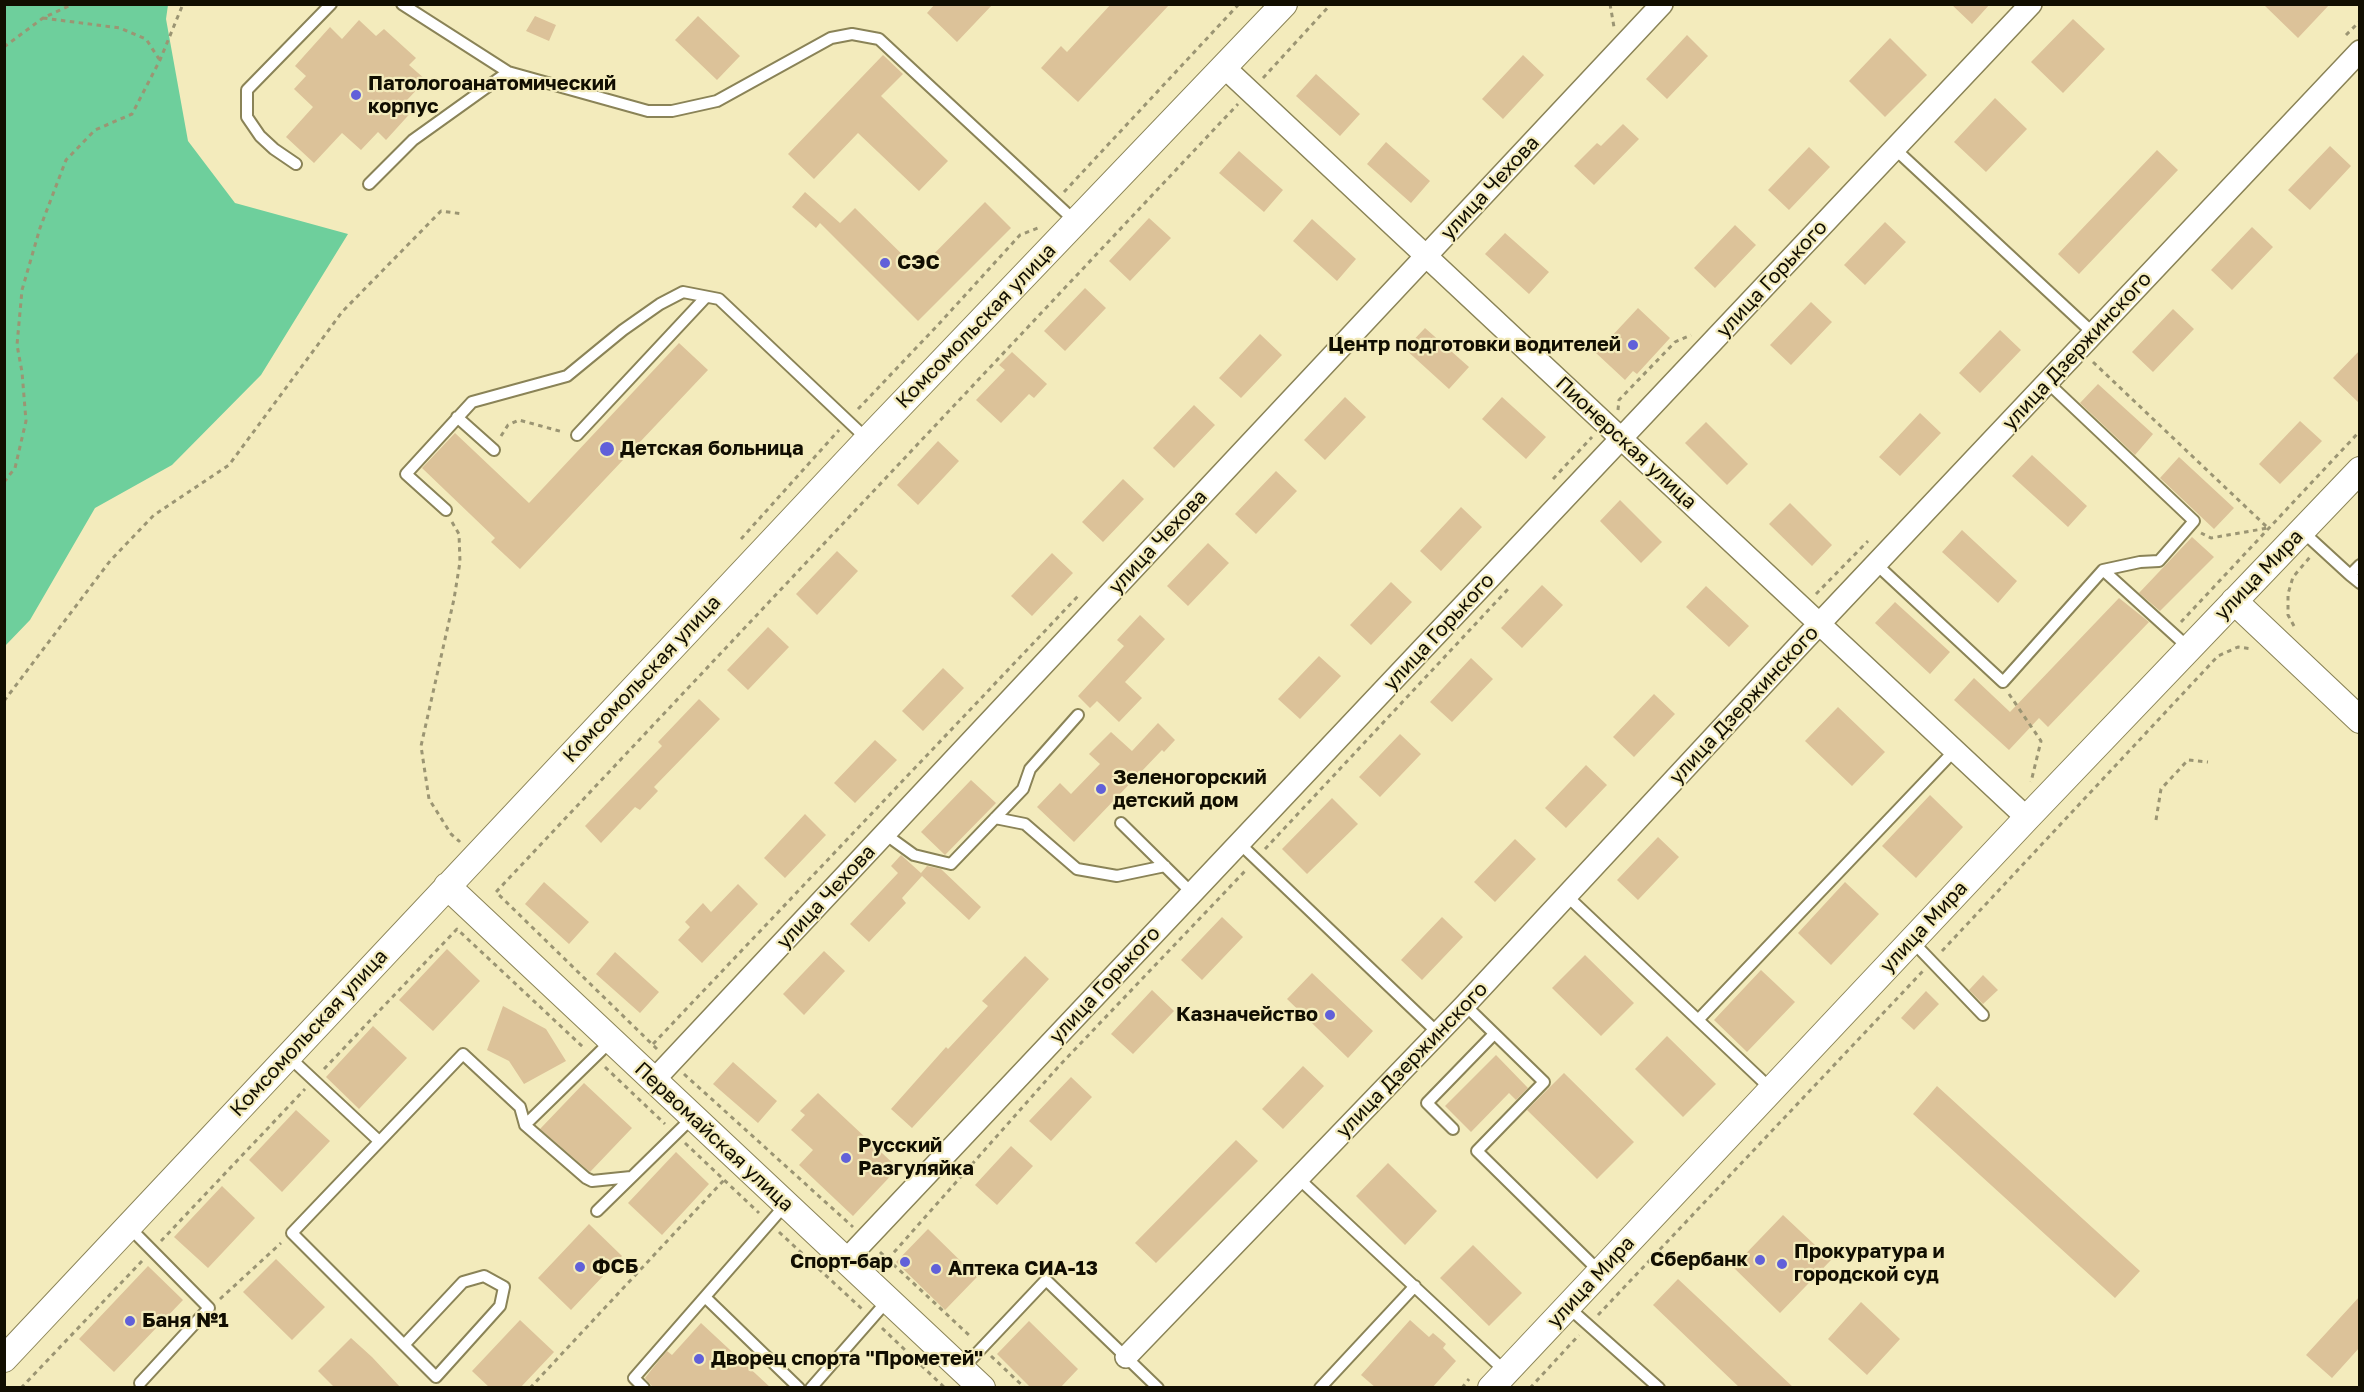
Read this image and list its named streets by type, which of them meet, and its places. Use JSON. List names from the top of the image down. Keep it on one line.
{"streets":{"street":["улица Чехова","улица Горького","Комсомольская улица","улица Дзержинского","Пионерская улица","улица Мира","Первомайская улица"]},"crossings":[["улица Чехова","Пионерская улица"],["улица Чехова","Первомайская улица"],["улица Горького","Пионерская улица"],["улица Горького","Первомайская улица"],["Комсомольская улица","Пионерская улица"],["Комсомольская улица","Первомайская улица"],["улица Дзержинского","Пионерская улица"],["Пионерская улица","улица Мира"]],"places":["Патологоанатомический корпус","СЭС","Центр подготовки водителей","Детская больница","Зеленогорский детский дом","Казначейство","Русский Разгуляйка","Сбербанк","Спорт-бар","Прокуратура и городской суд","ФСБ","Аптека СИА-13","Баня №1","Дворец спорта \"Прометей\""]}
